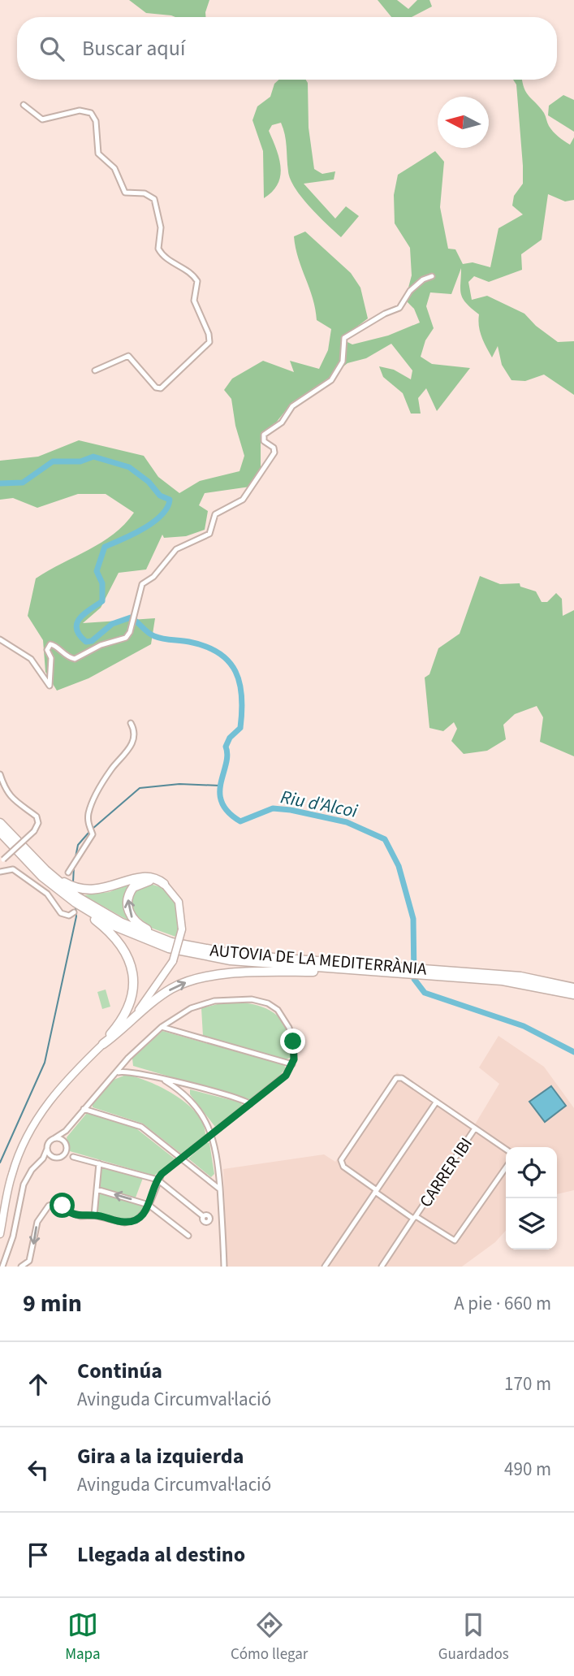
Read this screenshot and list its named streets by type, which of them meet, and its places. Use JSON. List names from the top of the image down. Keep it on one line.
{"streets":{"highway":["AUTOVIA DE LA MEDITERRÀNIA"],"street":["CARRER IBI"]},"water":["Riu d'Alcoi"],"north":"left","page":{"search":"Buscar aquí","heading":["9 min","A pie · 660 m"],"list":[["Continúa","Avinguda Circumval·lació","170 m"],["Gira a la izquierda","Avinguda Circumval·lació","490 m"],"Llegada al destino"],"nav":["Mapa","Cómo llegar","Guardados"]}}
